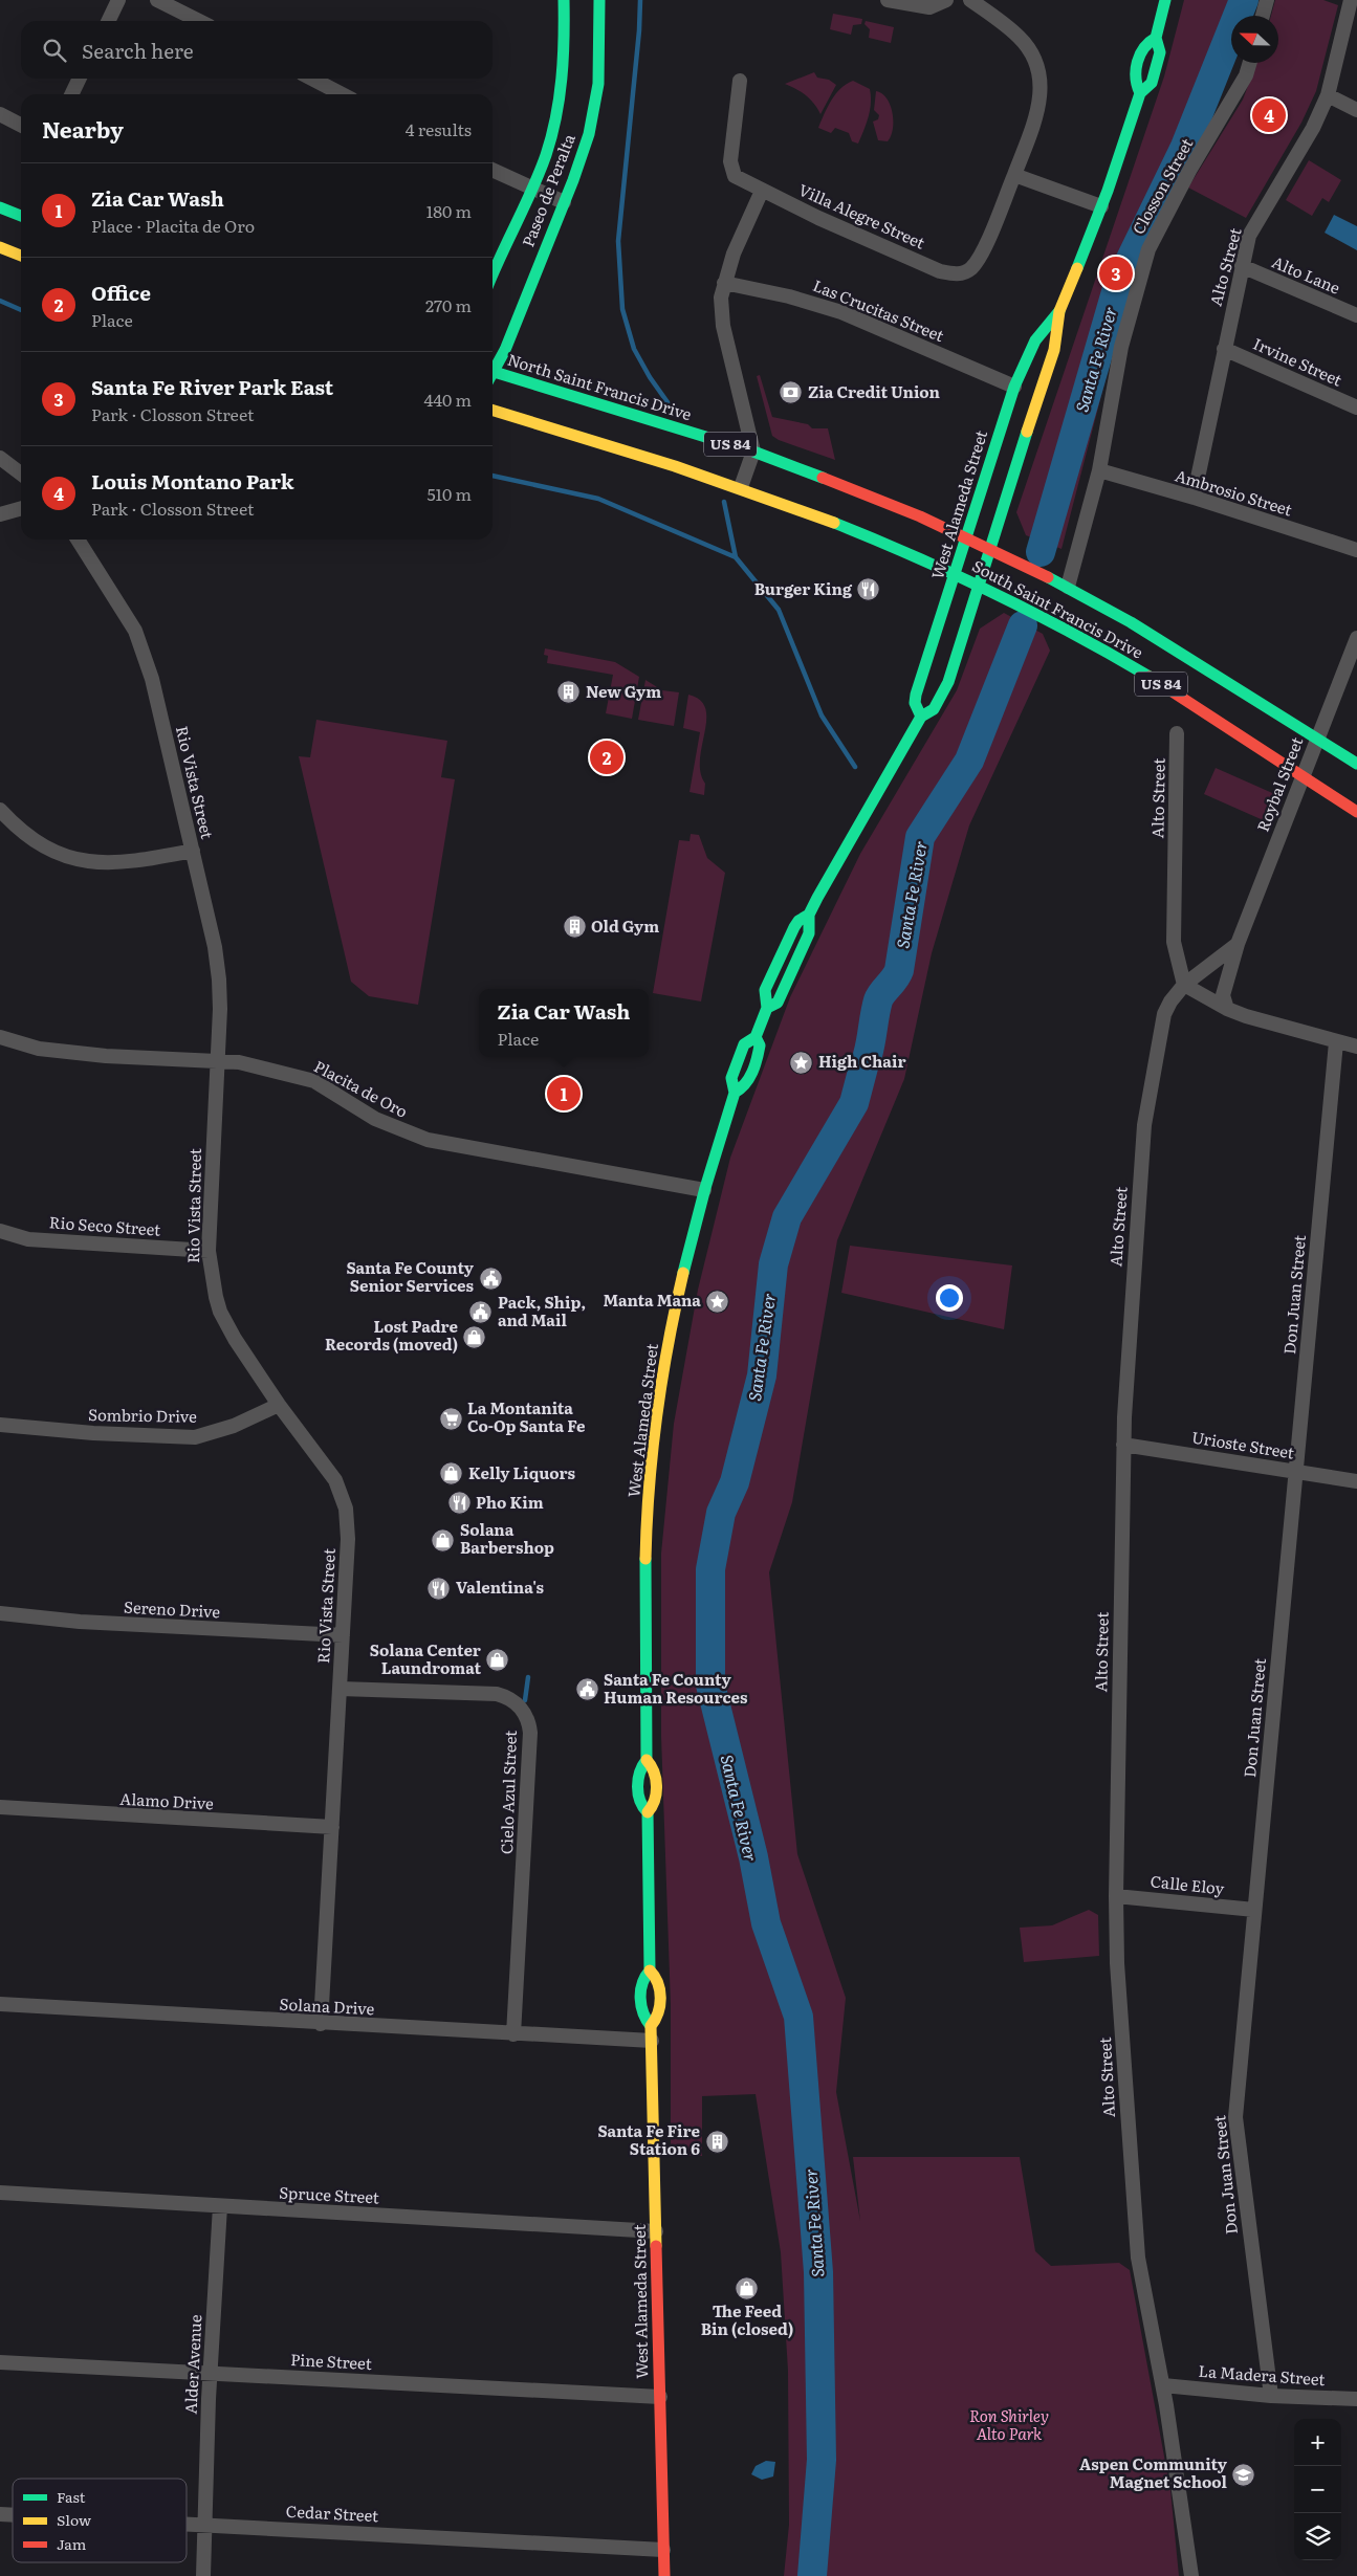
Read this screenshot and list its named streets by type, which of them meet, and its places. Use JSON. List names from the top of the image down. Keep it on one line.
{"streets":{"main road":["Paseo de Peralta","North Saint Francis Drive","US 84","West Alameda Street","South Saint Francis Drive"],"street":["Closson Street","Villa Alegre Street","Alto Street","Alto Lane","Las Crucitas Street","Irvine Street","Ambrosio Street","Rio Vista Street","Roybal Street","Placita de Oro","Rio Seco Street","Don Juan Street","Sombrio Drive","Urioste Street","Sereno Drive","Cielo Azul Street","Alamo Drive","Calle Eloy","Solana Drive","Spruce Street","Pine Street","Alder Avenue","La Madera Street","Cedar Street"]},"crossings":[["Closson Street","Ambrosio Street"],["Closson Street","South Saint Francis Drive"],["Alto Street","Alto Lane"],["Alto Street","Irvine Street"],["Alto Street","Ambrosio Street"],["Alto Street","Urioste Street"],["Alto Street","Calle Eloy"],["Alto Street","La Madera Street"],["Las Crucitas Street","West Alameda Street"],["North Saint Francis Drive","West Alameda Street"],["North Saint Francis Drive","South Saint Francis Drive"],["US 84","West Alameda Street"],["US 84","South Saint Francis Drive"],["West Alameda Street","South Saint Francis Drive"],["West Alameda Street","Placita de Oro"],["West Alameda Street","Solana Drive"],["West Alameda Street","Spruce Street"],["West Alameda Street","Pine Street"],["West Alameda Street","Cedar Street"],["South Saint Francis Drive","Roybal Street"],["Rio Vista Street","Placita de Oro"],["Rio Vista Street","Rio Seco Street"],["Rio Vista Street","Sombrio Drive"],["Rio Vista Street","Sereno Drive"],["Rio Vista Street","Cielo Azul Street"],["Rio Vista Street","Alamo Drive"],["Rio Vista Street","Solana Drive"],["Don Juan Street","Urioste Street"],["Don Juan Street","Calle Eloy"],["Don Juan Street","La Madera Street"],["Cielo Azul Street","Solana Drive"],["Spruce Street","Alder Avenue"],["Pine Street","Alder Avenue"],["Alder Avenue","Cedar Street"]],"water":["Santa Fe River"],"parks":["Ron Shirley Alto Park"],"places":{"bank":["Zia Credit Union"],"restaurant":["Burger King","Pho Kim","Valentina's"],"building":["New Gym","Old Gym","Santa Fe Fire Station 6"],"place":["High Chair","Manta Mana"],"public building":["Santa Fe County Senior Services","Pack, Ship, and Mail","Santa Fe County Human Resources"],"shop":["Lost Padre Records (moved)","Kelly Liquors","Solana Barbershop","Solana Center Laundromat","The Feed Bin (closed)"],"supermarket":["La Montanita Co-Op Santa Fe"],"school or university":["Aspen Community Magnet School"]},"legend":["Fast","Slow","Jam"],"north":"left","page":{"search":"Search here","heading":["Nearby","4 results"],"pins":["4","3","2","1"],"list":[{"mark":"1","name":"Zia Car Wash","note":"Place · Placita de Oro","value":"180 m"},{"mark":"2","name":"Office","note":"Place","value":"270 m"},{"mark":"3","name":"Santa Fe River Park East","note":"Park · Closson Street","value":"440 m"},{"mark":"4","name":"Louis Montano Park","note":"Park · Closson Street","value":"510 m"}],"popup":["Zia Car Wash","Place"],"map_buttons":["+","−"]}}
